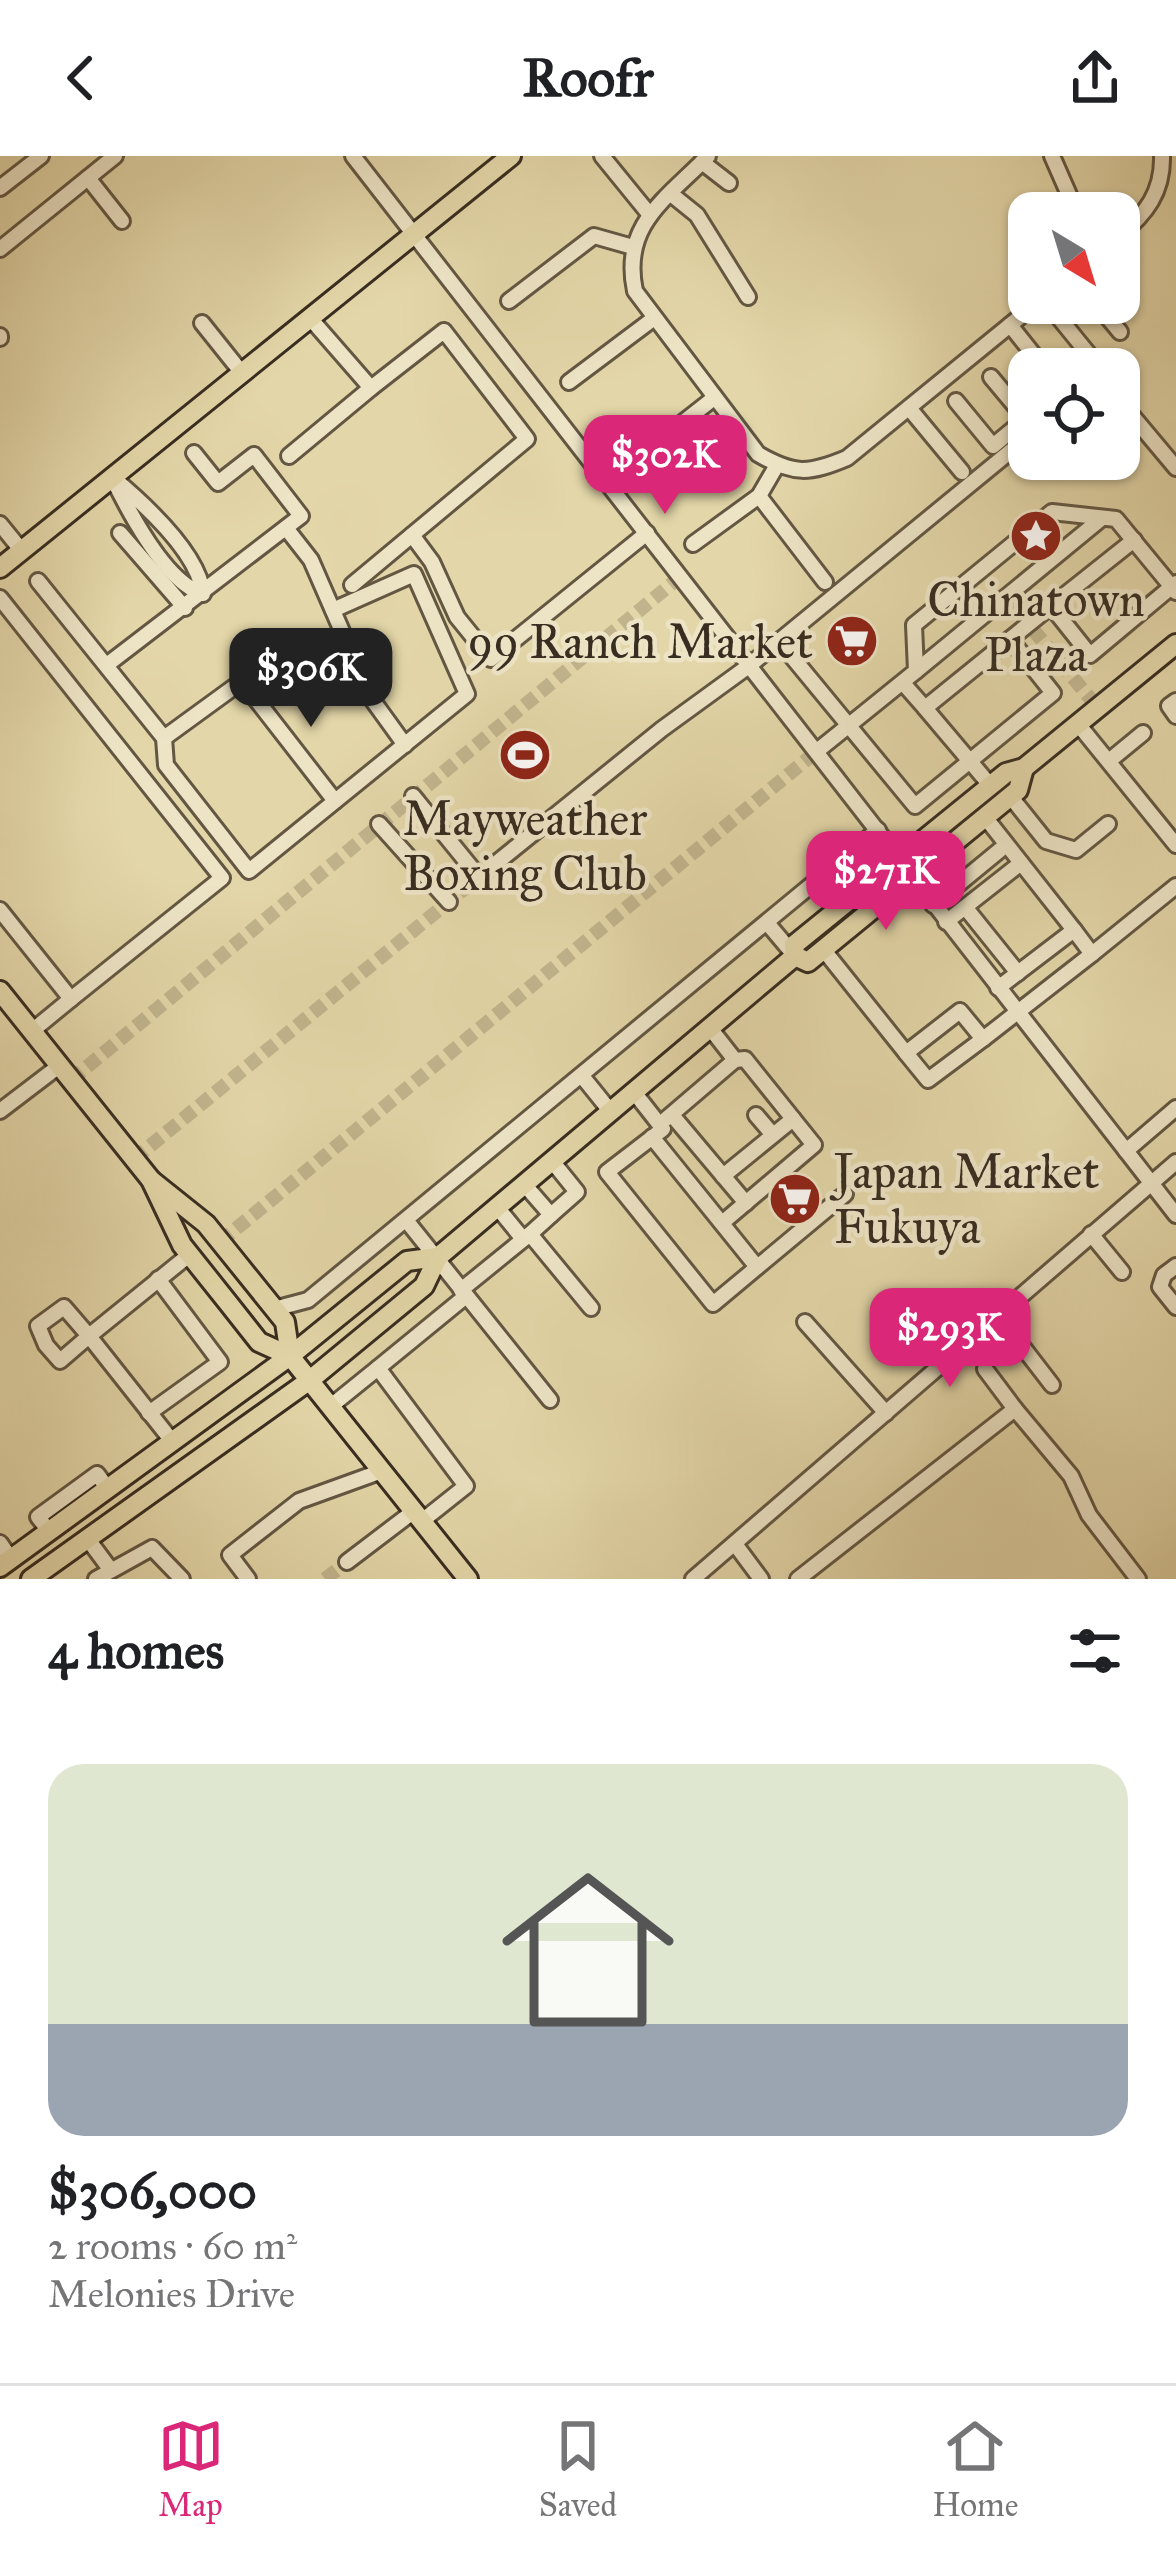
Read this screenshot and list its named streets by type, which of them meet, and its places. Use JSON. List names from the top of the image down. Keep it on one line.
{"places":{"place":["Chinatown Plaza"],"supermarket":["99 Ranch Market","Japan Market Fukuya"],"sports":["Mayweather Boxing Club"]},"north":"bottom right","page":{"header":"Roofr","price":["$302K","$306K","$271K","$293K"],"heading":"4 homes","list":[{"name":"$306,000","note":"2 rooms · 60 m² · Melonies Drive"}],"tabs":["Map","Saved","Home"]}}
